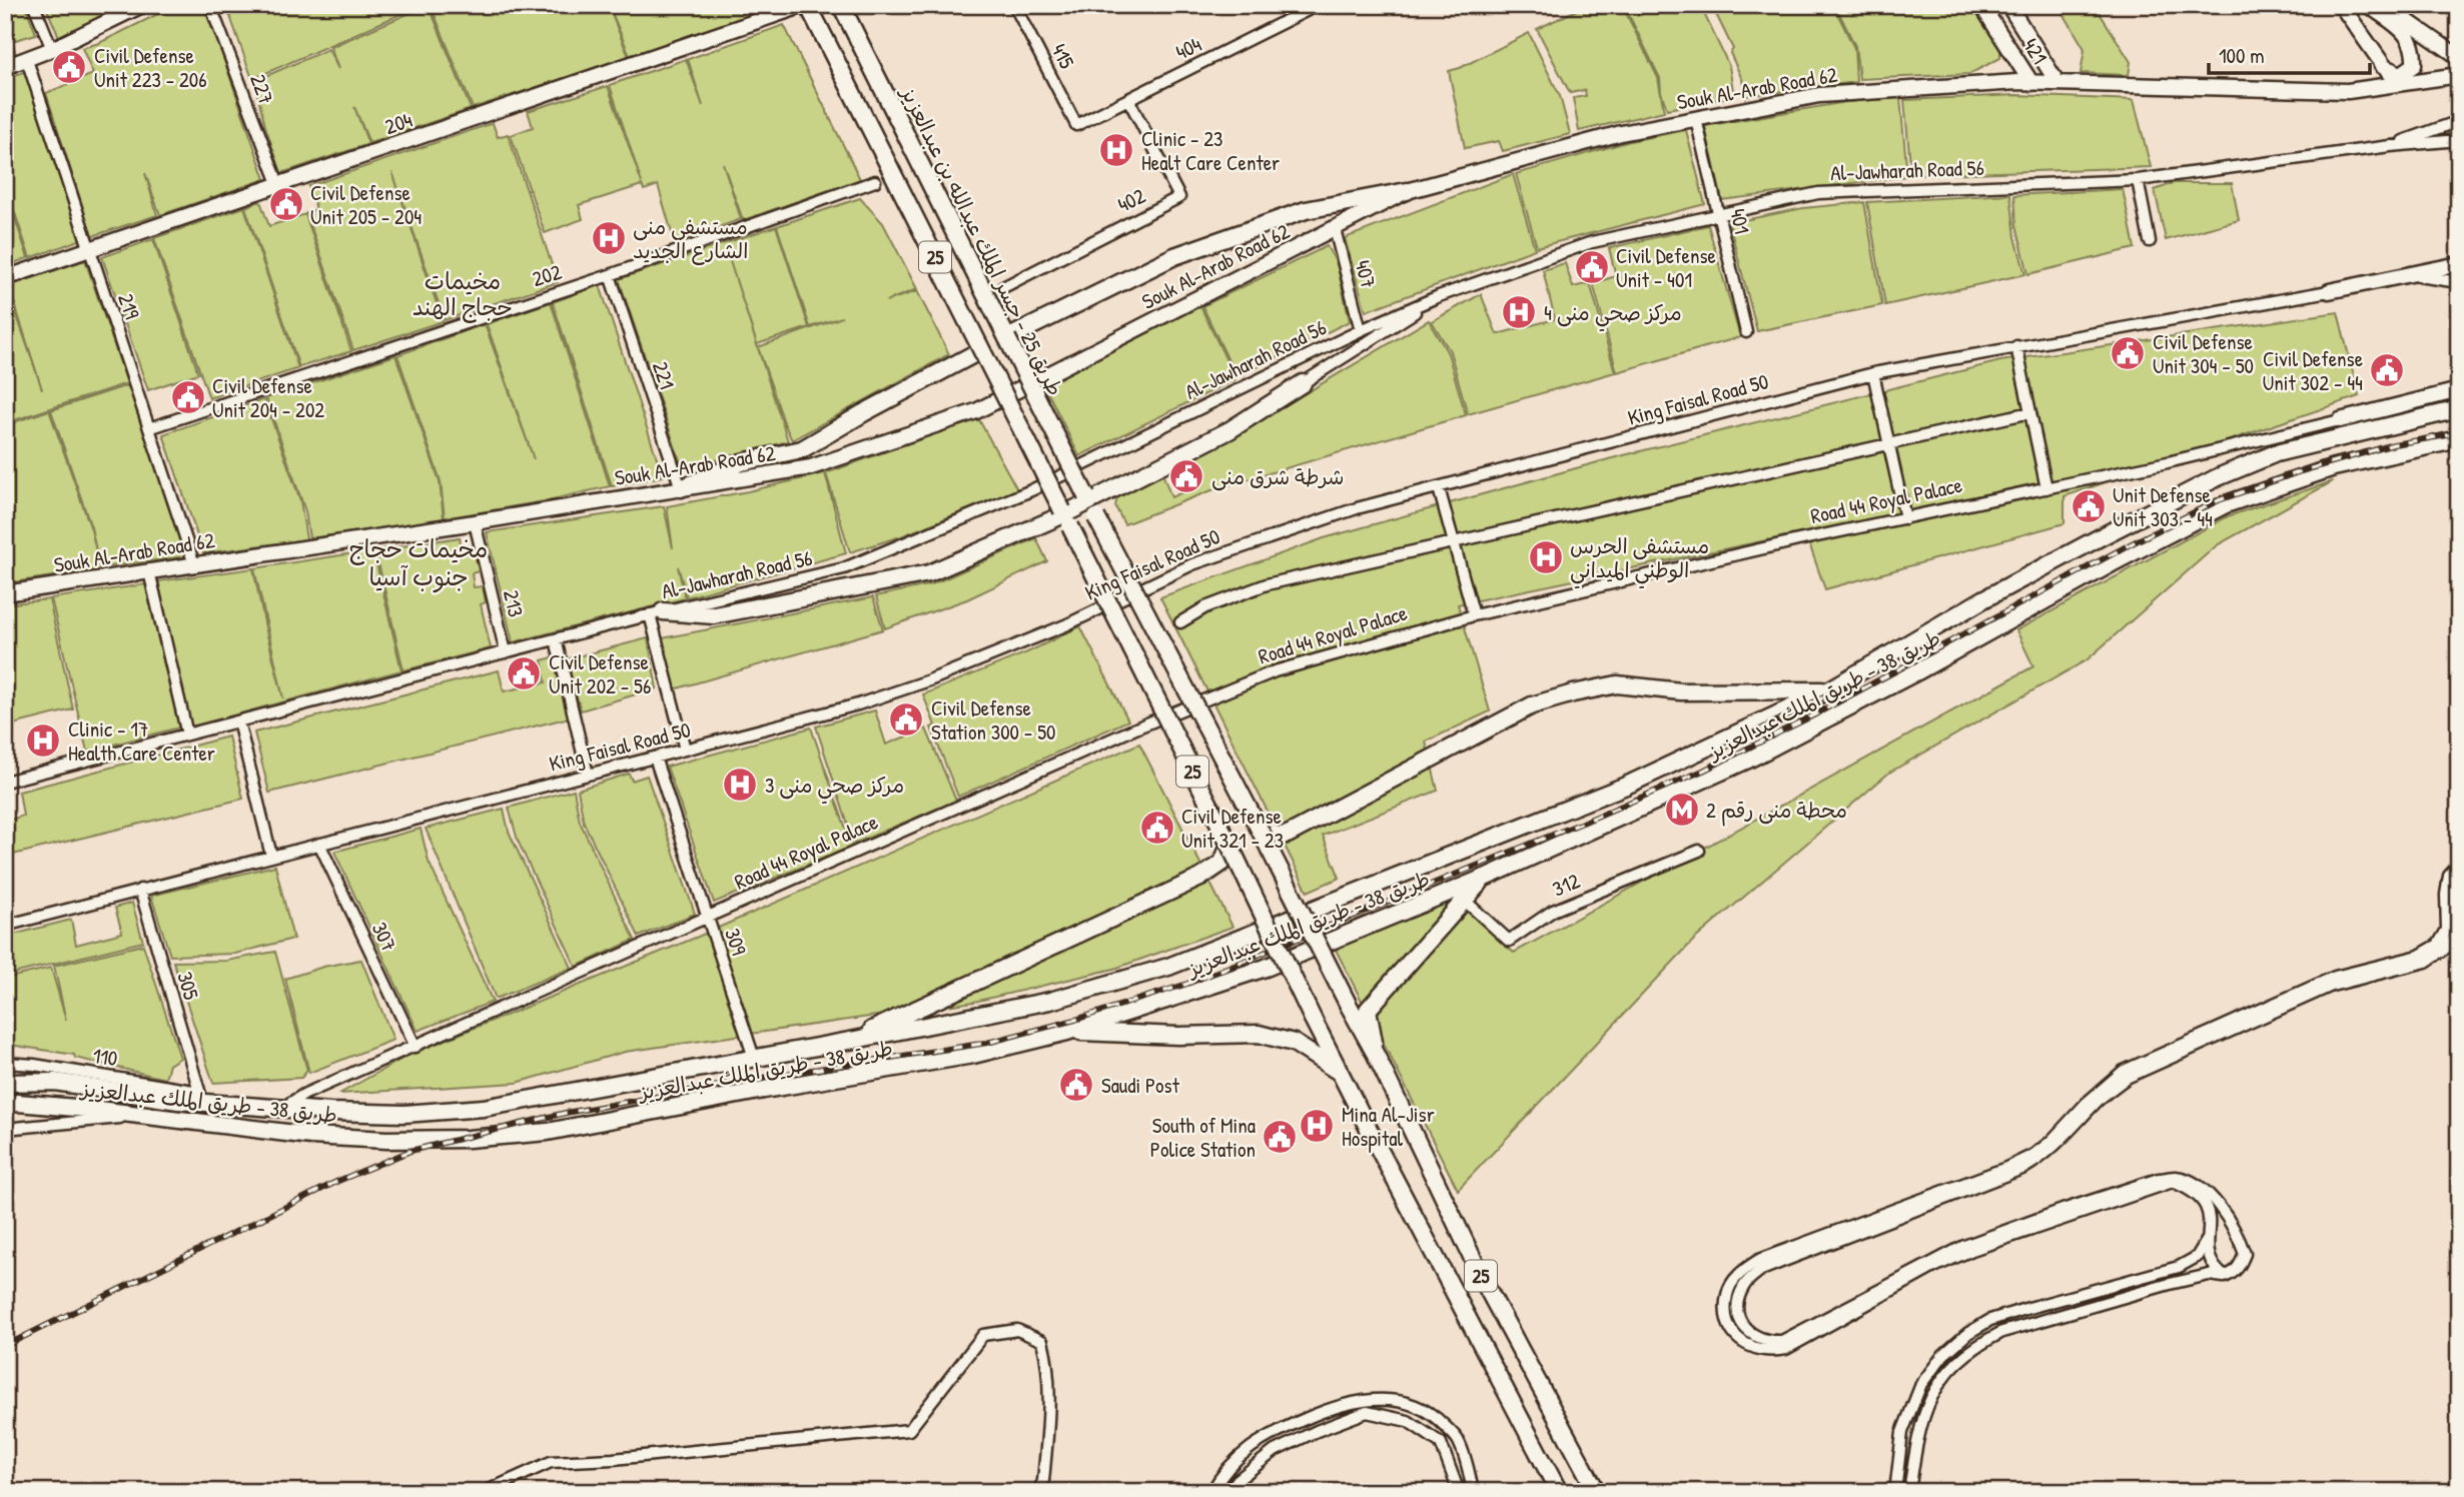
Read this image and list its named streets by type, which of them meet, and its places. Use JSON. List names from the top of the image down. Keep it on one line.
{"streets":{"main road":["421","Souk Al-Arab Road 62","204","طريق 25 - جسر الملك عبدالله بن عبدالعزيز","25","Road 44 Royal Palace","طريق 38 - طريق الملك عبدالعزيز"],"street":["404","415","227","Al-Jawharah Road 56","402","401","407","202","219","221","King Faisal Road 50","213","312","307","309","305","110"]},"crossings":[["404","415"],["404","402"],["421","Souk Al-Arab Road 62"],["Souk Al-Arab Road 62","401"],["Souk Al-Arab Road 62","407"],["Souk Al-Arab Road 62","219"],["Souk Al-Arab Road 62","221"],["Souk Al-Arab Road 62","213"],["227","204"],["204","25"],["204","219"],["Al-Jawharah Road 56","401"],["Al-Jawharah Road 56","407"],["Al-Jawharah Road 56","213"],["طريق 25 - جسر الملك عبدالله بن عبدالعزيز","25"],["202","219"],["202","221"],["King Faisal Road 50","307"],["King Faisal Road 50","309"],["King Faisal Road 50","305"],["Road 44 Royal Palace","طريق 38 - طريق الملك عبدالعزيز"],["Road 44 Royal Palace","307"],["Road 44 Royal Palace","309"],["طريق 38 - طريق الملك عبدالعزيز","309"],["طريق 38 - طريق الملك عبدالعزيز","305"],["طريق 38 - طريق الملك عبدالعزيز","110"],["305","110"]],"districts":["مخيمات حجاج الهند","مخيمات حجاج جنوب آسيا"],"places":{"public building":["Civil Defense Unit 223 - 206","Civil Defense Unit 205 - 204","Civil Defense Unit - 401","Civil Defense Unit 304 - 50","Civil Defense Unit 302 - 44","Civil Defense Unit 204 - 202","شرطة شرق منى","Unit Defense Unit 303 - 44","Civil Defense Unit 202 - 56","Civil Defense Station 300 - 50","Civil Defense Unit 321 - 23","Saudi Post","South of Mina Police Station"],"hospital":["Clinic - 23 Healt Care Center","مستشفى منى الشارع الجديد","مركز صحي منى 4","مستشفى الحرس الوطني الميداني","Clinic - 17 Health Care Center","مركز صحي منى 3","Mina Al-Jisr Hospital"],"metro station":["محطة منى رقم 2"]},"scale_bar":"100 m"}
